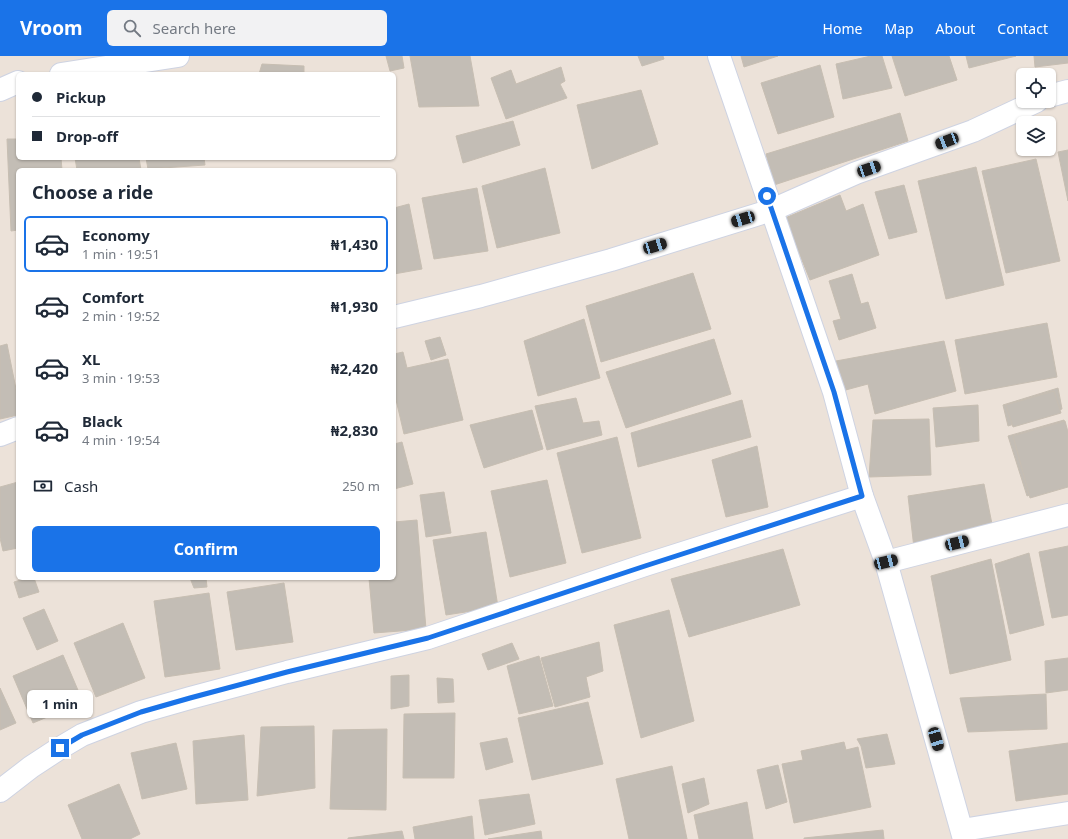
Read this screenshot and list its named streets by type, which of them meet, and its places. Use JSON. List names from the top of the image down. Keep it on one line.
{"page":{"header":"Vroom","search":"Search here","nav":["Home","Map","About","Contact"],"banner":["Pickup","Drop-off"],"heading":"Choose a ride","list":[{"name":"Economy","note":"1 min · 19:51","value":"₦1,430"},{"name":"Comfort","note":"2 min · 19:52","value":"₦1,930"},{"name":"XL","note":"3 min · 19:53","value":"₦2,420"},{"name":"Black","note":"4 min · 19:54","value":"₦2,830"}],"pay":["Cash","250 m"],"buttons":"Confirm","bubble":"1 min"}}
